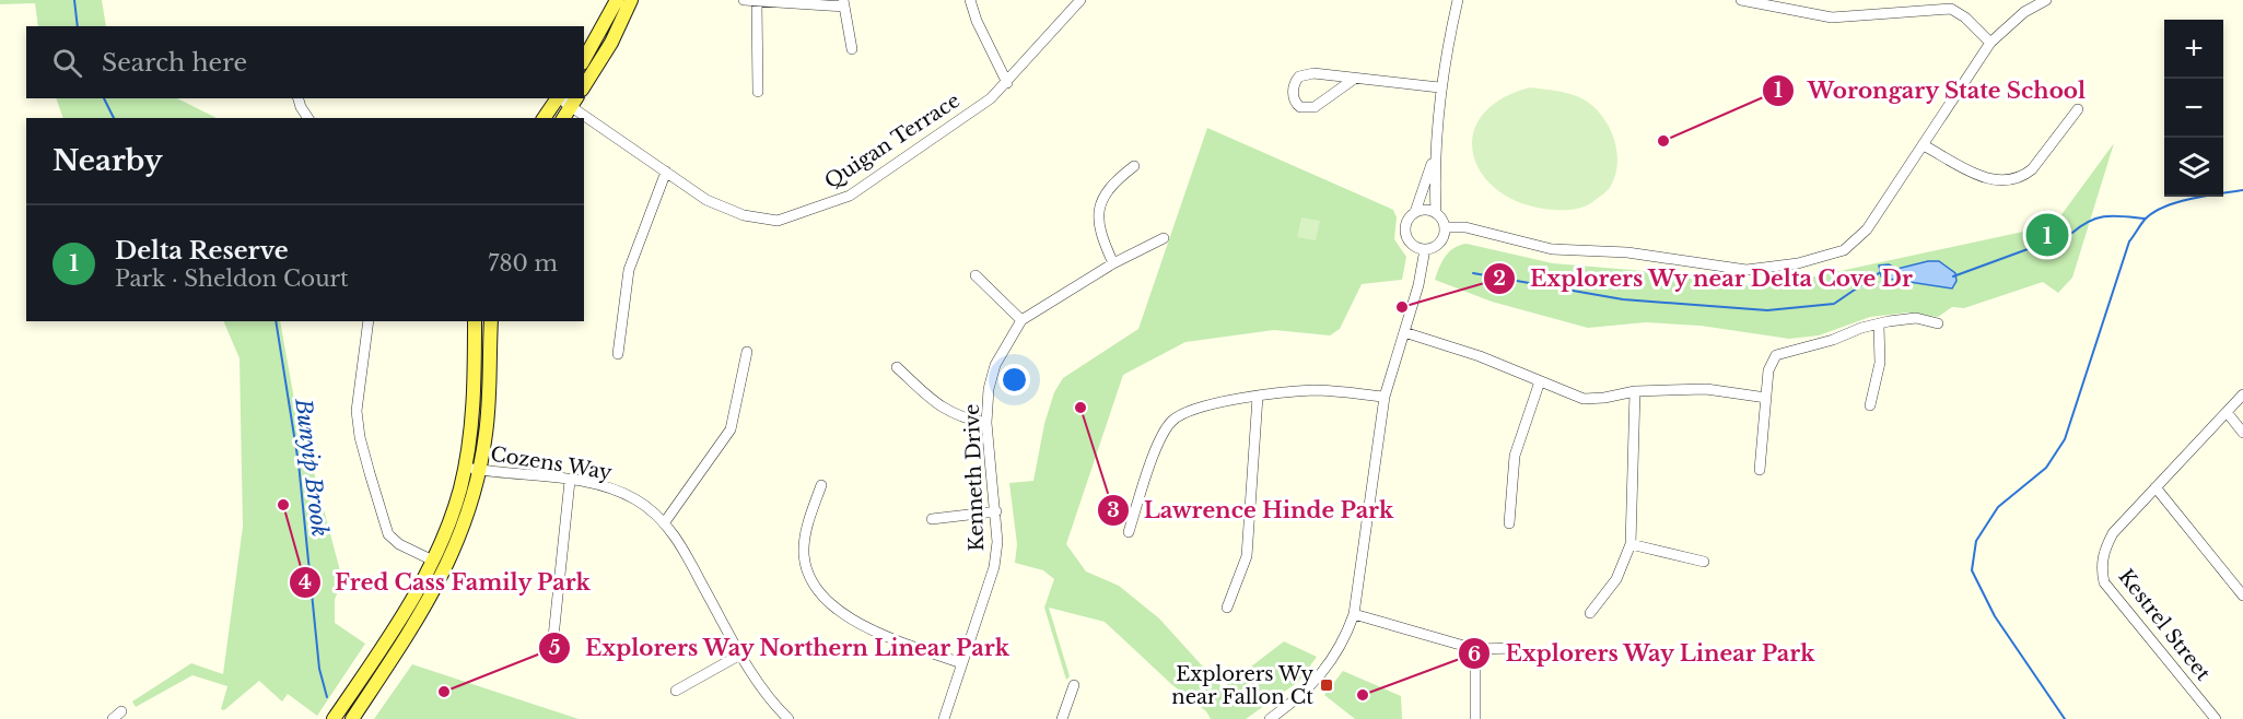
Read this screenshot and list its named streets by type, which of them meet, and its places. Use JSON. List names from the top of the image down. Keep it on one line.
{"streets":{"street":["Quigan Terrace","Cozens Way","Kenneth Drive","Kestrel Street"]},"water":["Bunyip Brook"],"places":{"other":["Worongary State School","Explorers Wy near Delta Cove Dr","Lawrence Hinde Park","Fred Cass Family Park","Explorers Way Northern Linear Park","Explorers Way Linear Park"],"transit":["Explorers Wy near Fallon Ct"]},"page":{"map_buttons":["+","−"],"search":"Search here","heading":"Nearby","list":[{"mark":"1","name":"Delta Reserve","note":"Park · Sheldon Court","value":"780 m"}],"pins":"1"}}
